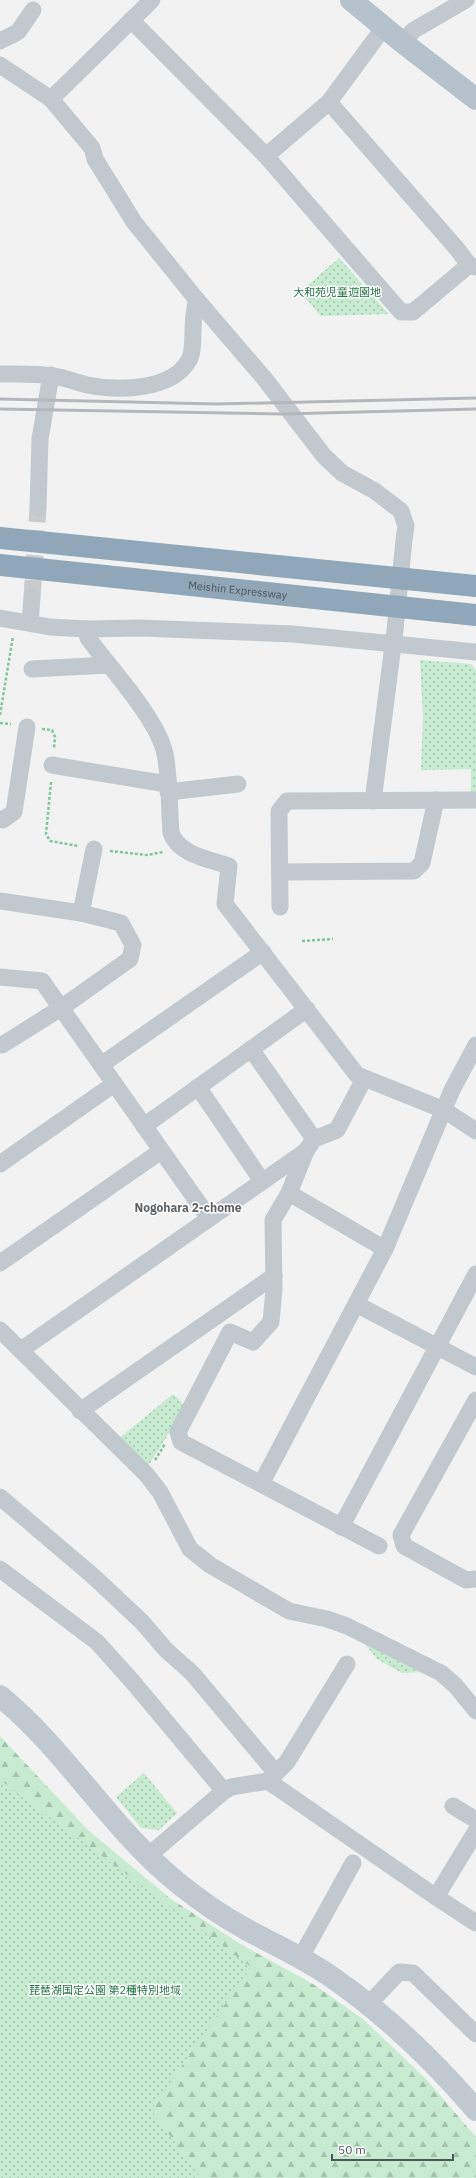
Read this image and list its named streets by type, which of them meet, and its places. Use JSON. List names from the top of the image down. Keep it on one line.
{"streets":{"highway":["Meishin Expressway"]},"districts":["Nogohara 2-chome"],"parks":["大和苑児童遊園地","琵琶湖国定公園 第2種特別地域"],"scale_bar":"50 m"}
